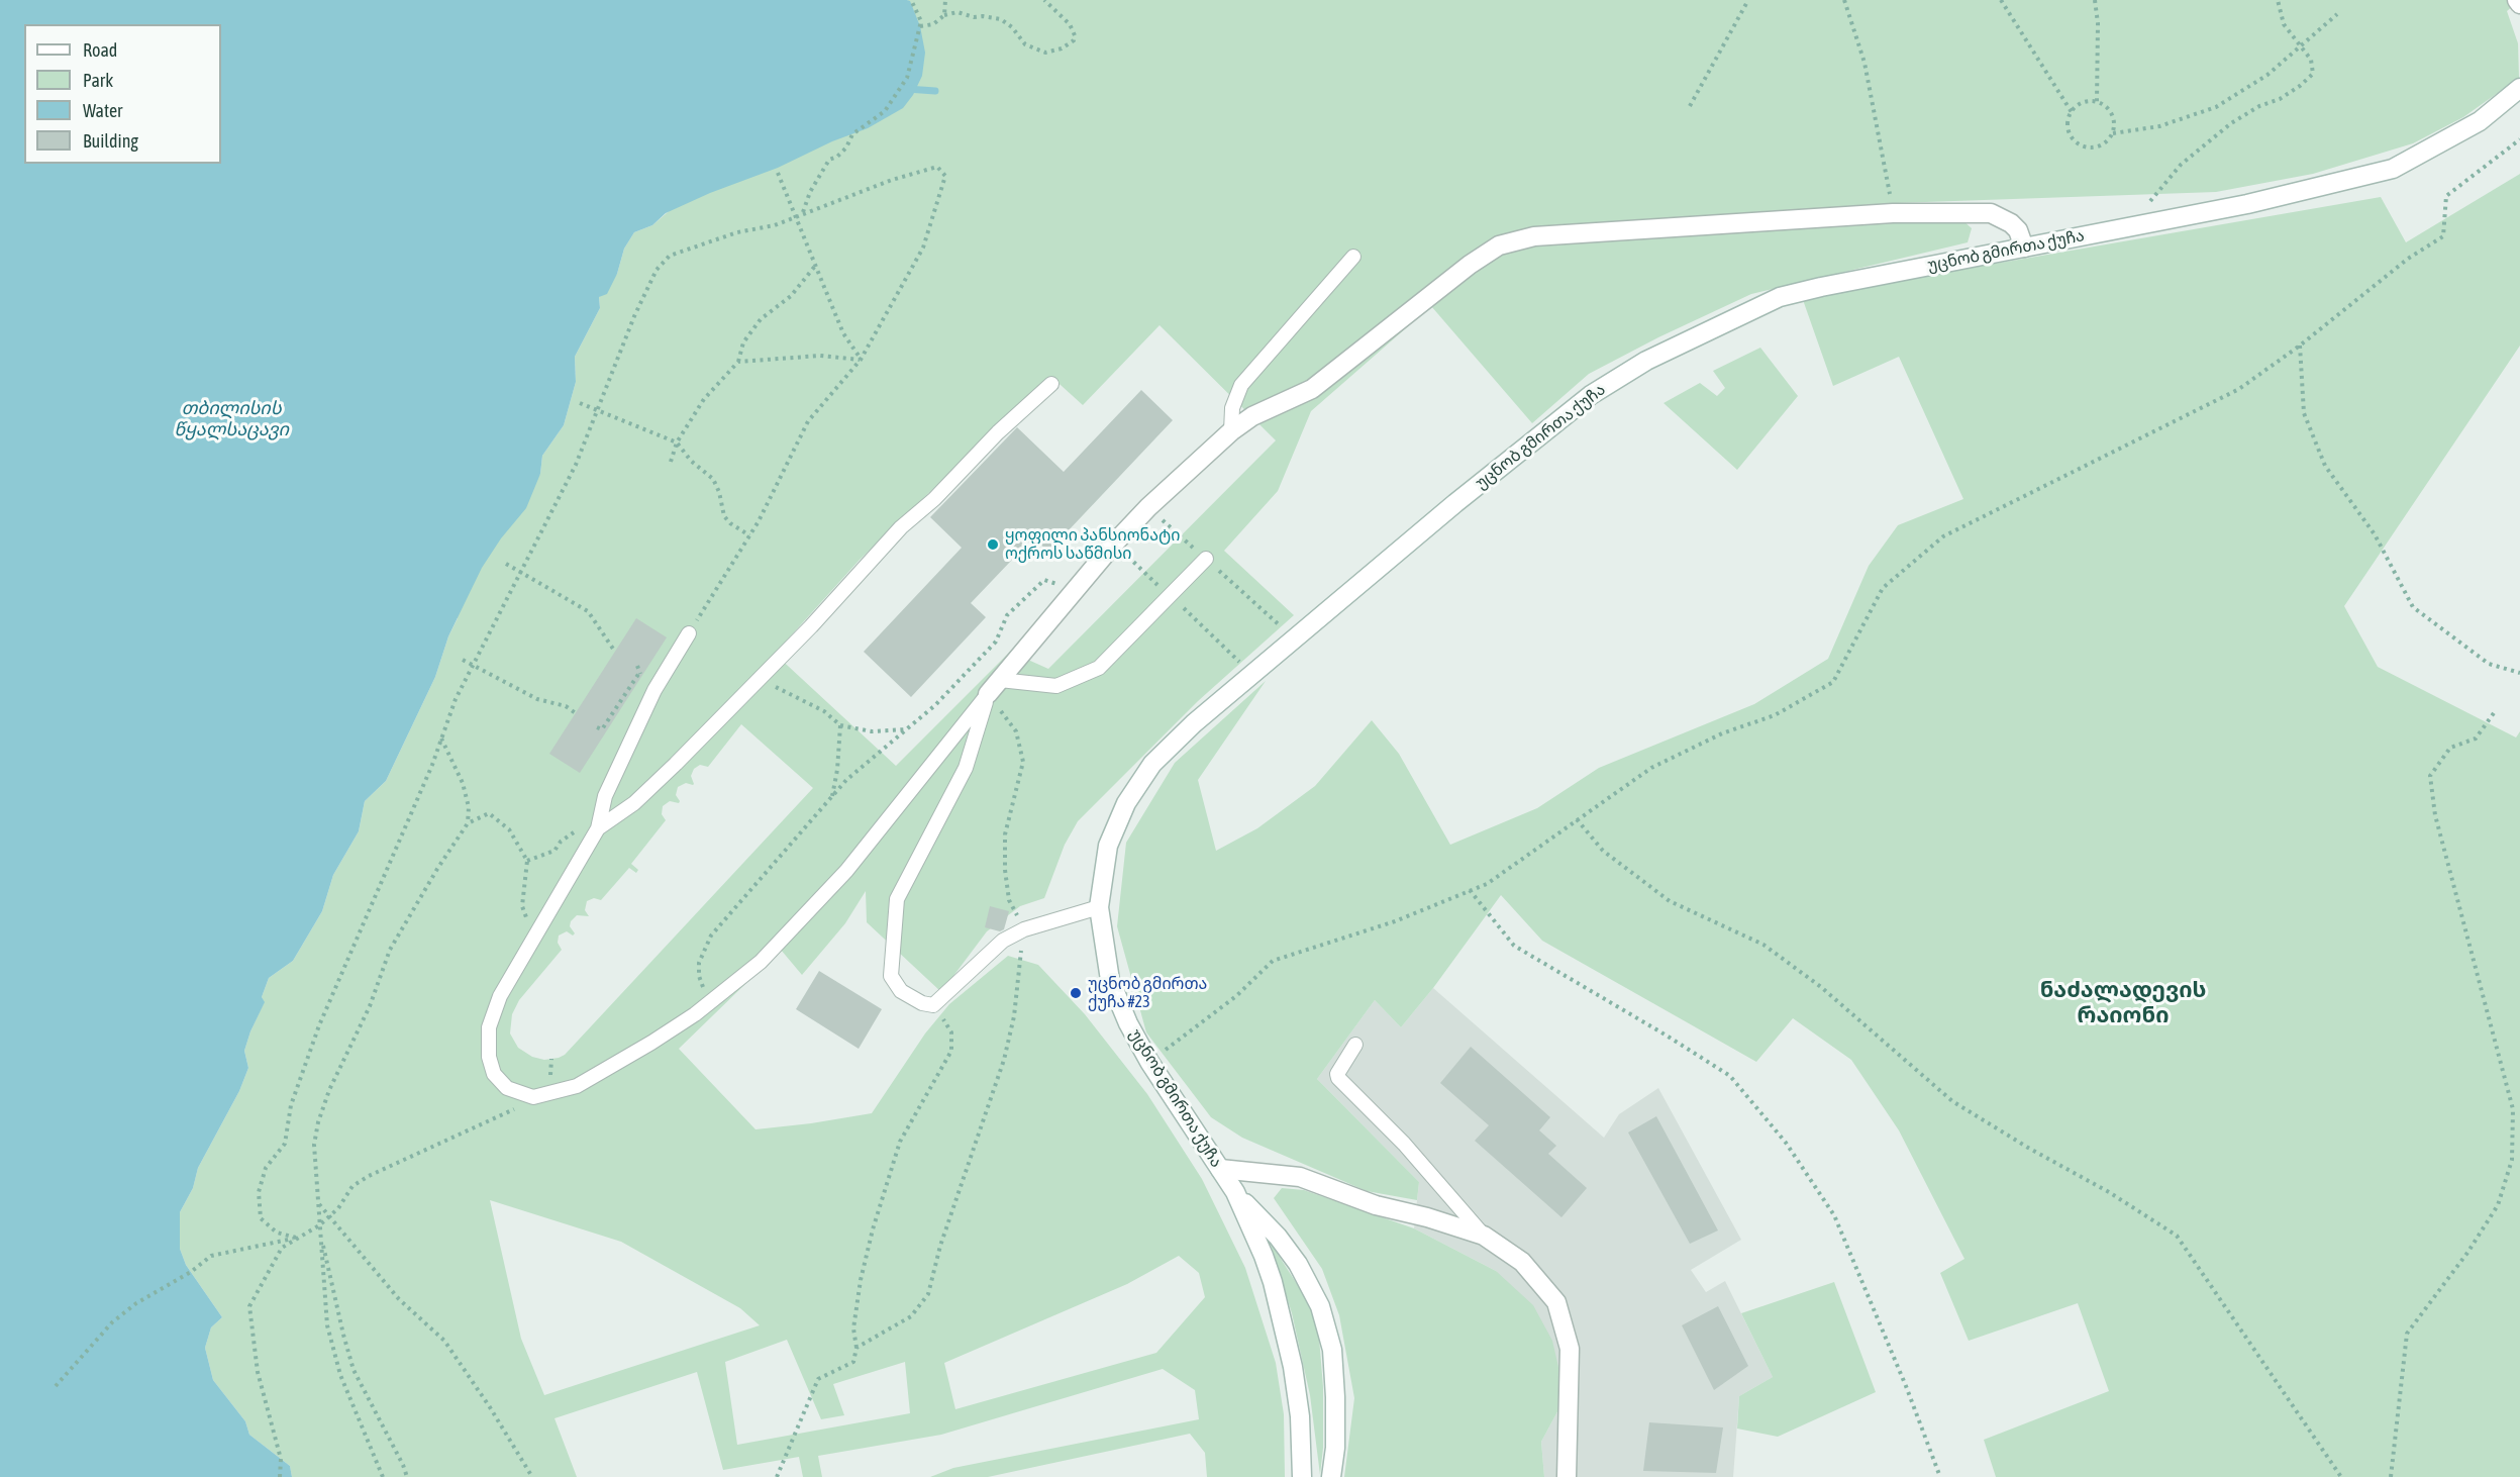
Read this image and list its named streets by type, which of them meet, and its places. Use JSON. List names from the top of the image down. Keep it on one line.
{"streets":{"main road":["უცნობ გმირთა ქუჩა"]},"districts":["ნაძალადევის რაიონი"],"water":["თბილისის წყალსაცავი"],"places":["ყოფილი პანსიონატი ოქროს საწმისი","უცნობ გმირთა ქუჩა #23"],"legend":["Road","Park","Water","Building"]}
